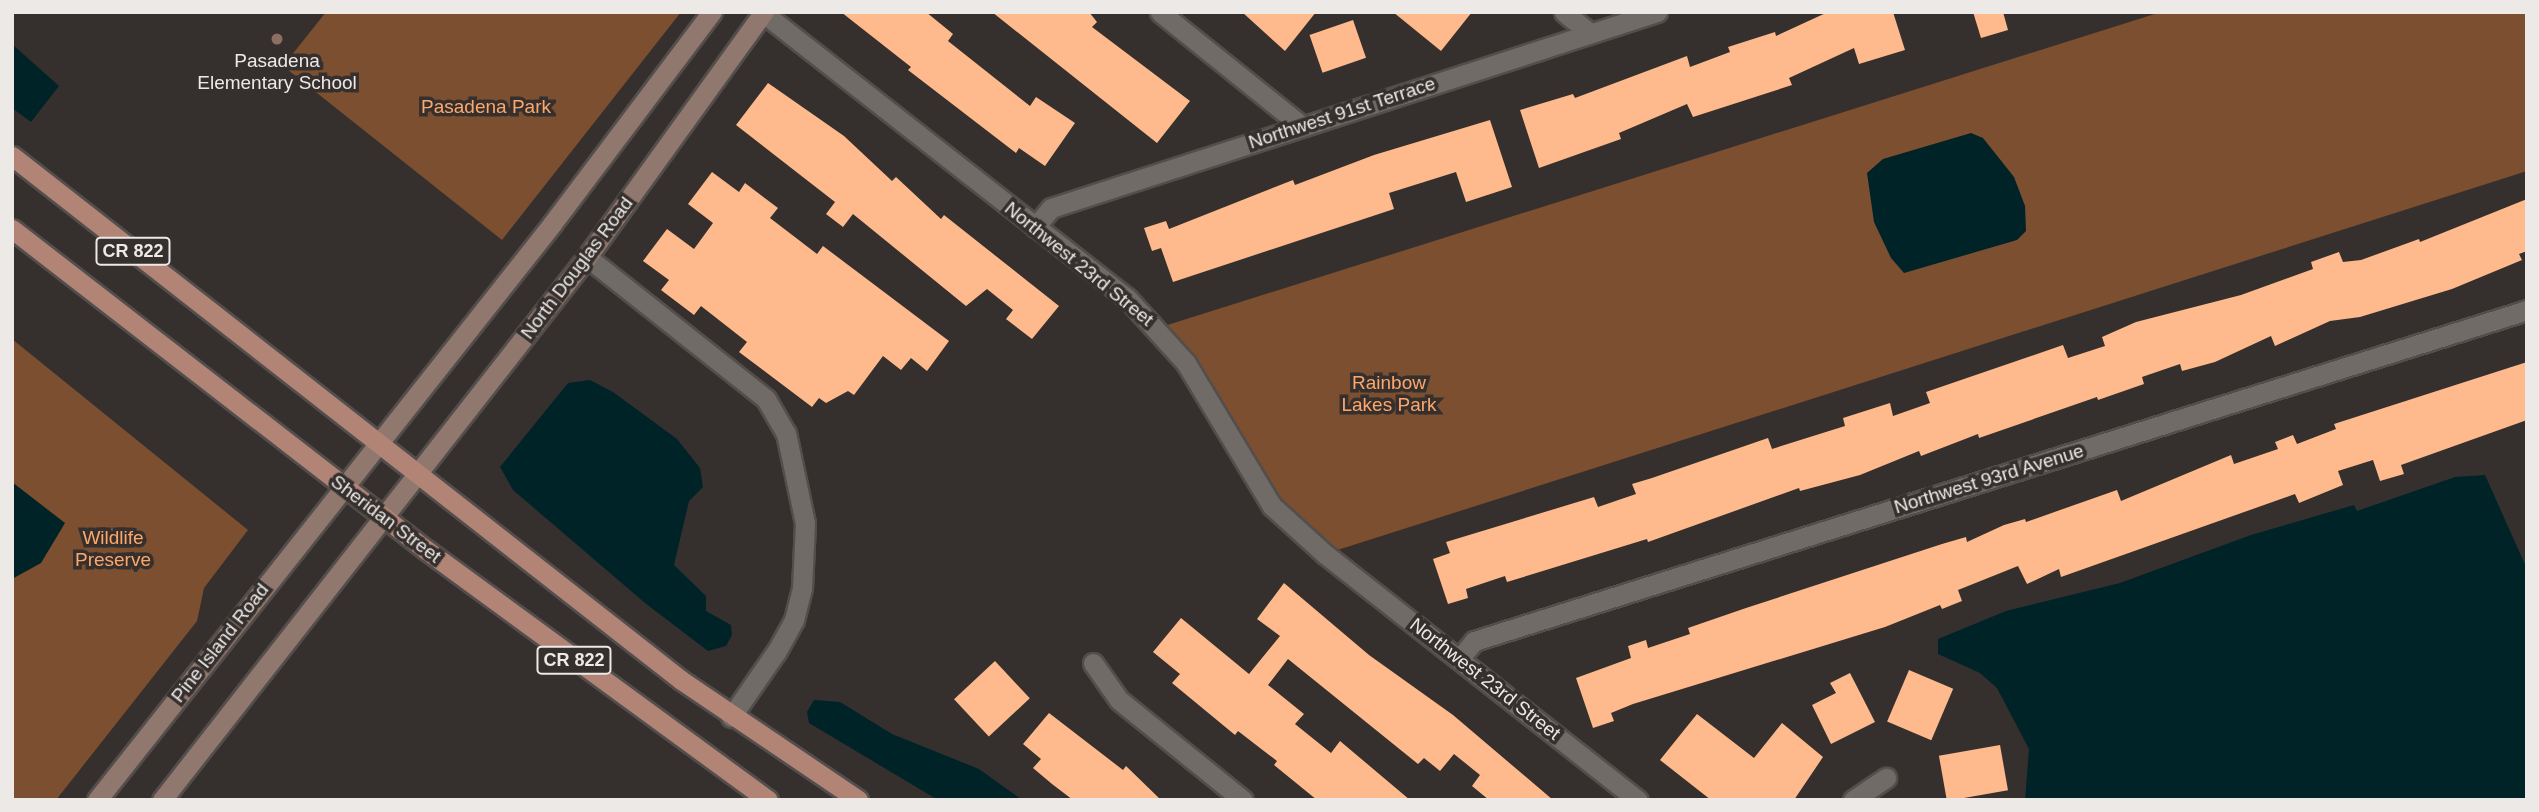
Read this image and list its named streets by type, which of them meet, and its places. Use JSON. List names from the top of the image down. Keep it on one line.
{"streets":{"main road":["CR 822","North Douglas Road","Sheridan Street","Pine Island Road"],"street":["Northwest 91st Terrace","Northwest 23rd Street","Northwest 93rd Avenue"]},"crossings":[["Northwest 91st Terrace","Northwest 23rd Street"],["CR 822","North Douglas Road"],["Northwest 23rd Street","North Douglas Road"],["Northwest 23rd Street","Northwest 93rd Avenue"],["North Douglas Road","Sheridan Street"],["Sheridan Street","Pine Island Road"]],"parks":["Pasadena Park","Rainbow Lakes Park","Wildlife Preserve"],"places":["Pasadena Elementary School"]}
